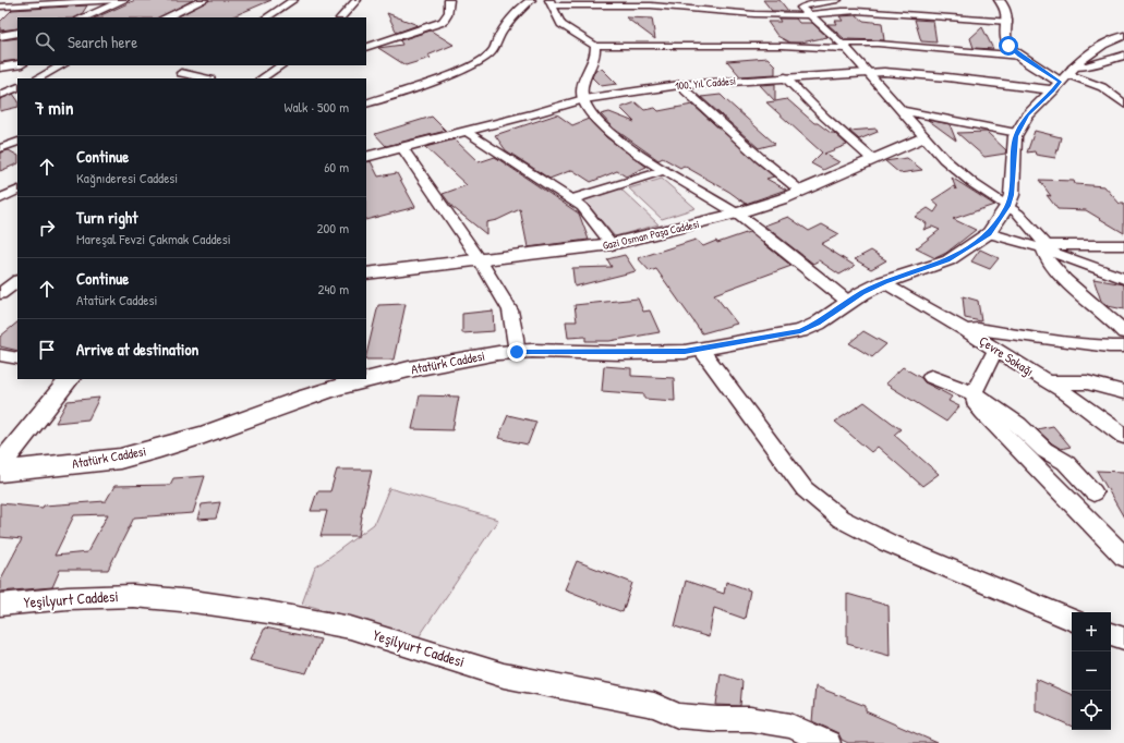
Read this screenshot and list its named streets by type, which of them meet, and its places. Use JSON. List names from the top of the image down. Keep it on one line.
{"streets":{"street":["100. Yıl Caddesi","Gazi Osman Paşa Caddesi","Çevre Sokağı","Atatürk Caddesi","Yeşilyurt Caddesi"]},"crossings":[["Çevre Sokağı","Atatürk Caddesi"]],"page":{"search":"Search here","heading":["7 min","Walk · 500 m"],"list":[["Continue","Kağnıderesi Caddesi","60 m"],["Turn right","Mareşal Fevzi Çakmak Caddesi","200 m"],["Continue","Atatürk Caddesi","240 m"],"Arrive at destination"],"map_buttons":["+","−"]}}
